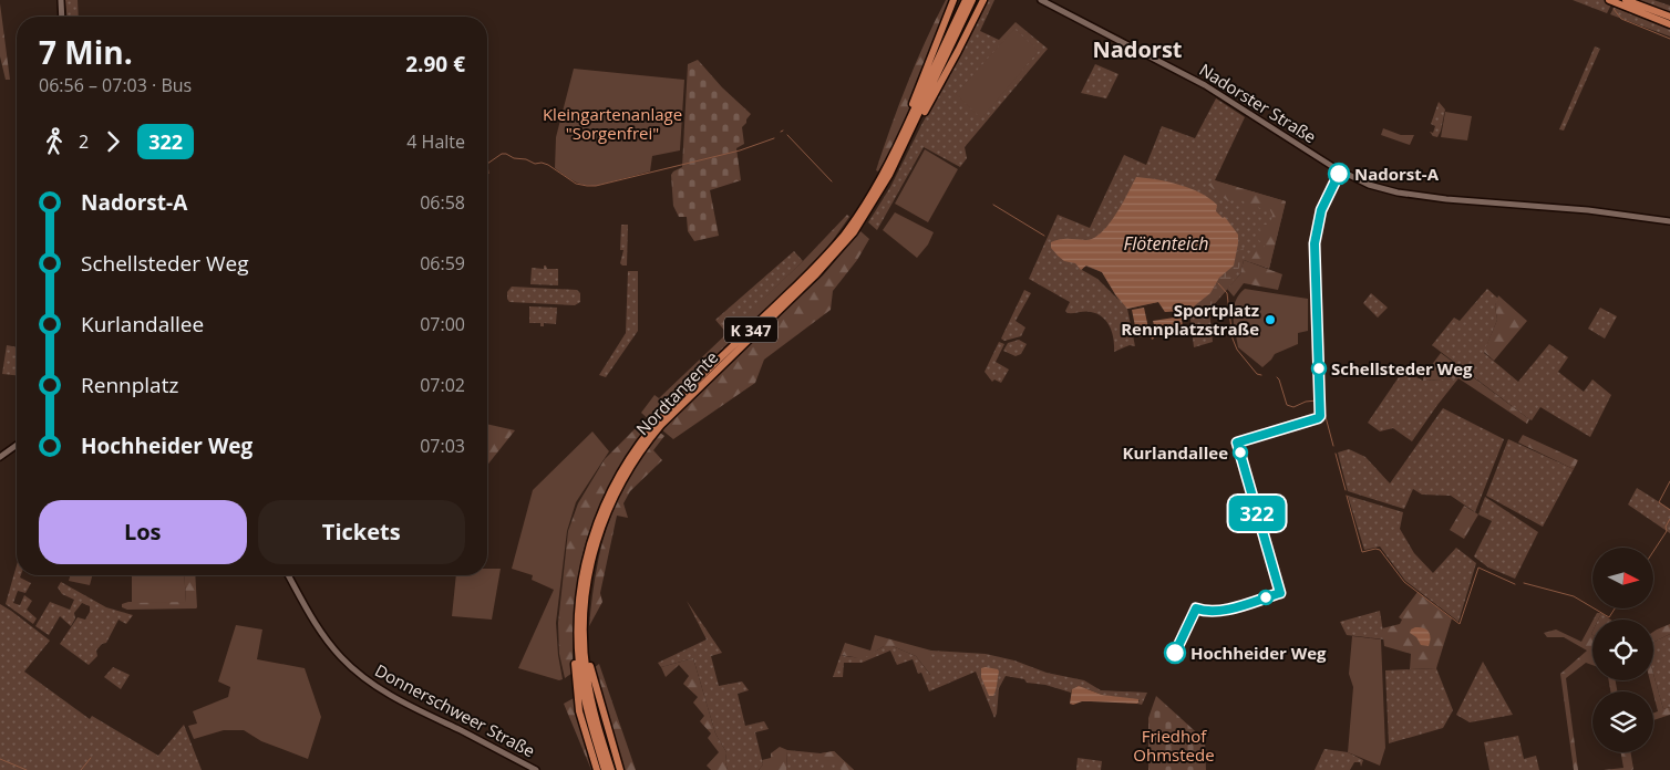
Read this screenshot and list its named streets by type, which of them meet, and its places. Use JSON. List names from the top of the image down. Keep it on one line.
{"streets":{"highway":["K 347","Nordtangente"],"street":["Nadorster Straße","Donnerschweer Straße"]},"crossings":[["K 347","Nordtangente"]],"districts":["Nadorst"],"water":["Flötenteich"],"parks":["Kleingartenanlage \"Sorgenfrei\"","Friedhof Ohmstede"],"places":["Nadorst-A","Sportplatz Rennplatzstraße","Schellsteder Weg","Kurlandallee","Hochheider Weg"],"lines":["bus line 322"],"north":"right","page":{"on_map":"322","heading":["7 Min.","06:56 – 07:03 · Bus","2.90 €"],"legs":["2","322","4 Halte"],"list":[{"name":"Nadorst-A","value":"06:58"},{"name":"Schellsteder Weg","value":"06:59"},{"name":"Kurlandallee","value":"07:00"},{"name":"Rennplatz","value":"07:02"},{"name":"Hochheider Weg","value":"07:03"}],"buttons":["Los","Tickets"]}}
